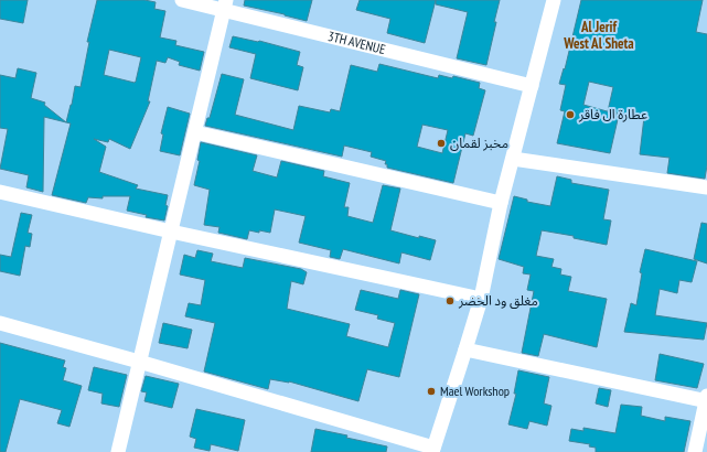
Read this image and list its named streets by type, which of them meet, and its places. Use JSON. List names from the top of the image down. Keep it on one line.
{"streets":{"street":["3TH AVENUE"]},"districts":["Al Jerif West Al Sheta"],"places":["عطارة ال فاقر","مخبز لقمان","مغلق ود الخضر","Mael Workshop"]}
